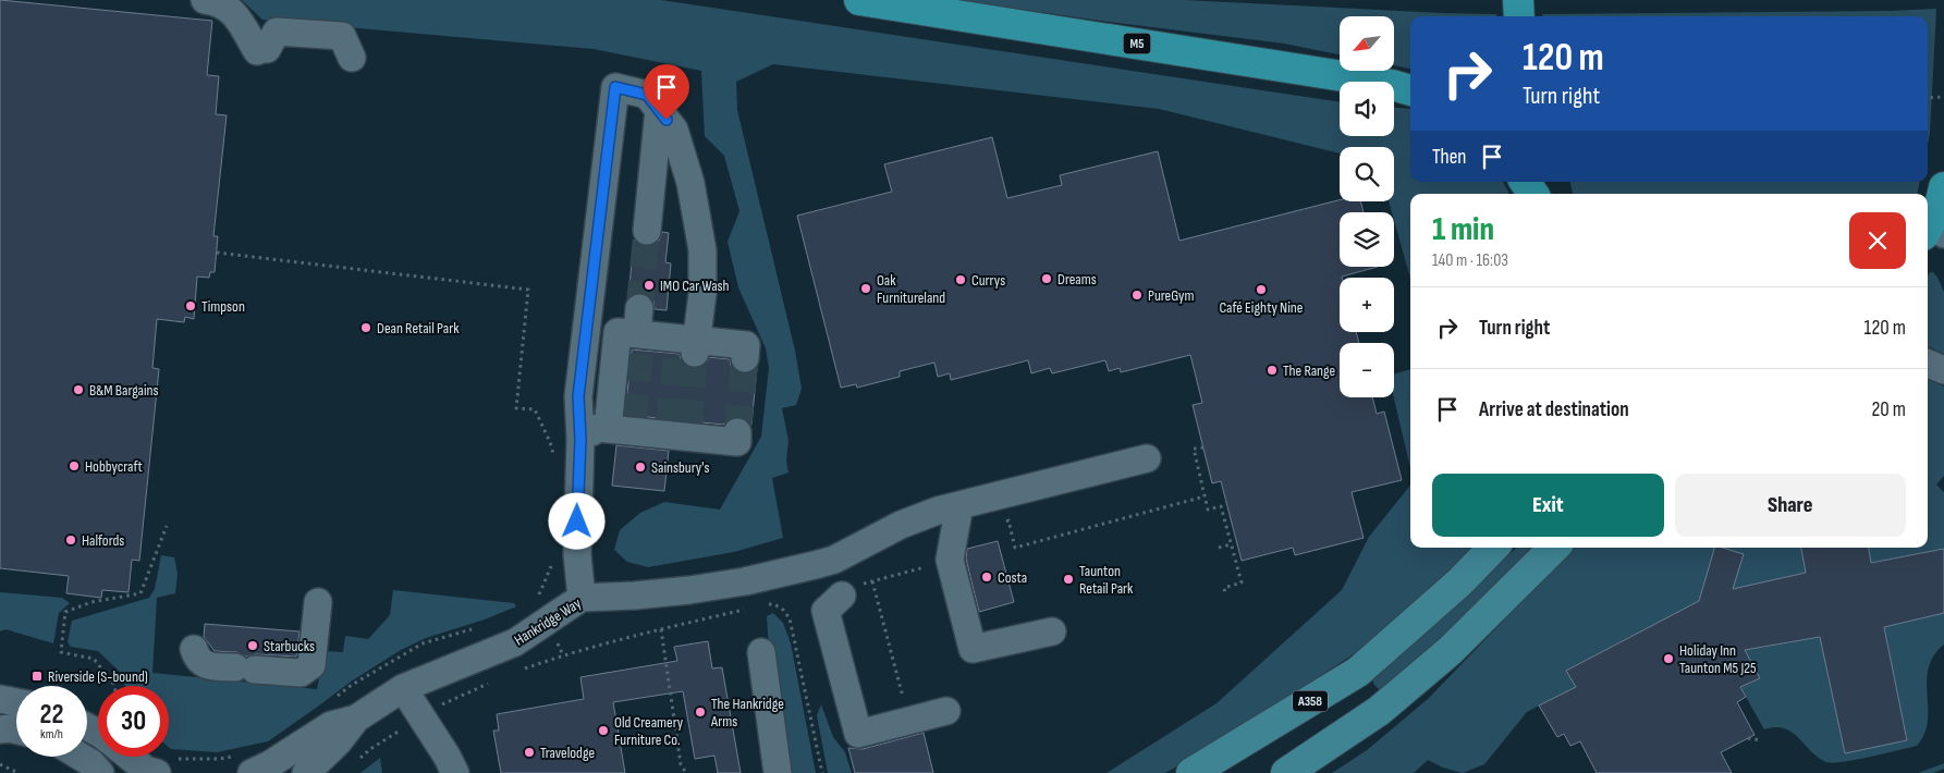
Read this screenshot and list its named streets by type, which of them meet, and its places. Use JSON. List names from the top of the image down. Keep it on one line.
{"streets":{"highway":["M5"],"main road":["A358"],"street":["Hankridge Way"]},"places":{"other":["Dreams","Currys","IMO Car Wash","Oak Furnitureland","Café Eighty Nine","PureGym","Timpson","Dean Retail Park","The Range","B&M Bargains","Hobbycraft","Sainsbury's","Halfords","Costa","Taunton Retail Park","Starbucks","Holiday Inn Taunton M5 J25","The Hankridge Arms","Old Creamery Furniture Co.","Travelodge"],"transit":["Riverside (S-bound)"]},"north":"bottom left","page":{"map_buttons":["+","−"],"turn":["120 m","Turn right"],"then":"Then","heading":["1 min","140 m · 16:03"],"list":[{"name":"Turn right","value":"120 m"},{"name":"Arrive at destination","value":"20 m"}],"buttons":["Exit","Share"],"speed":"22 km/h","limit":"30"}}
